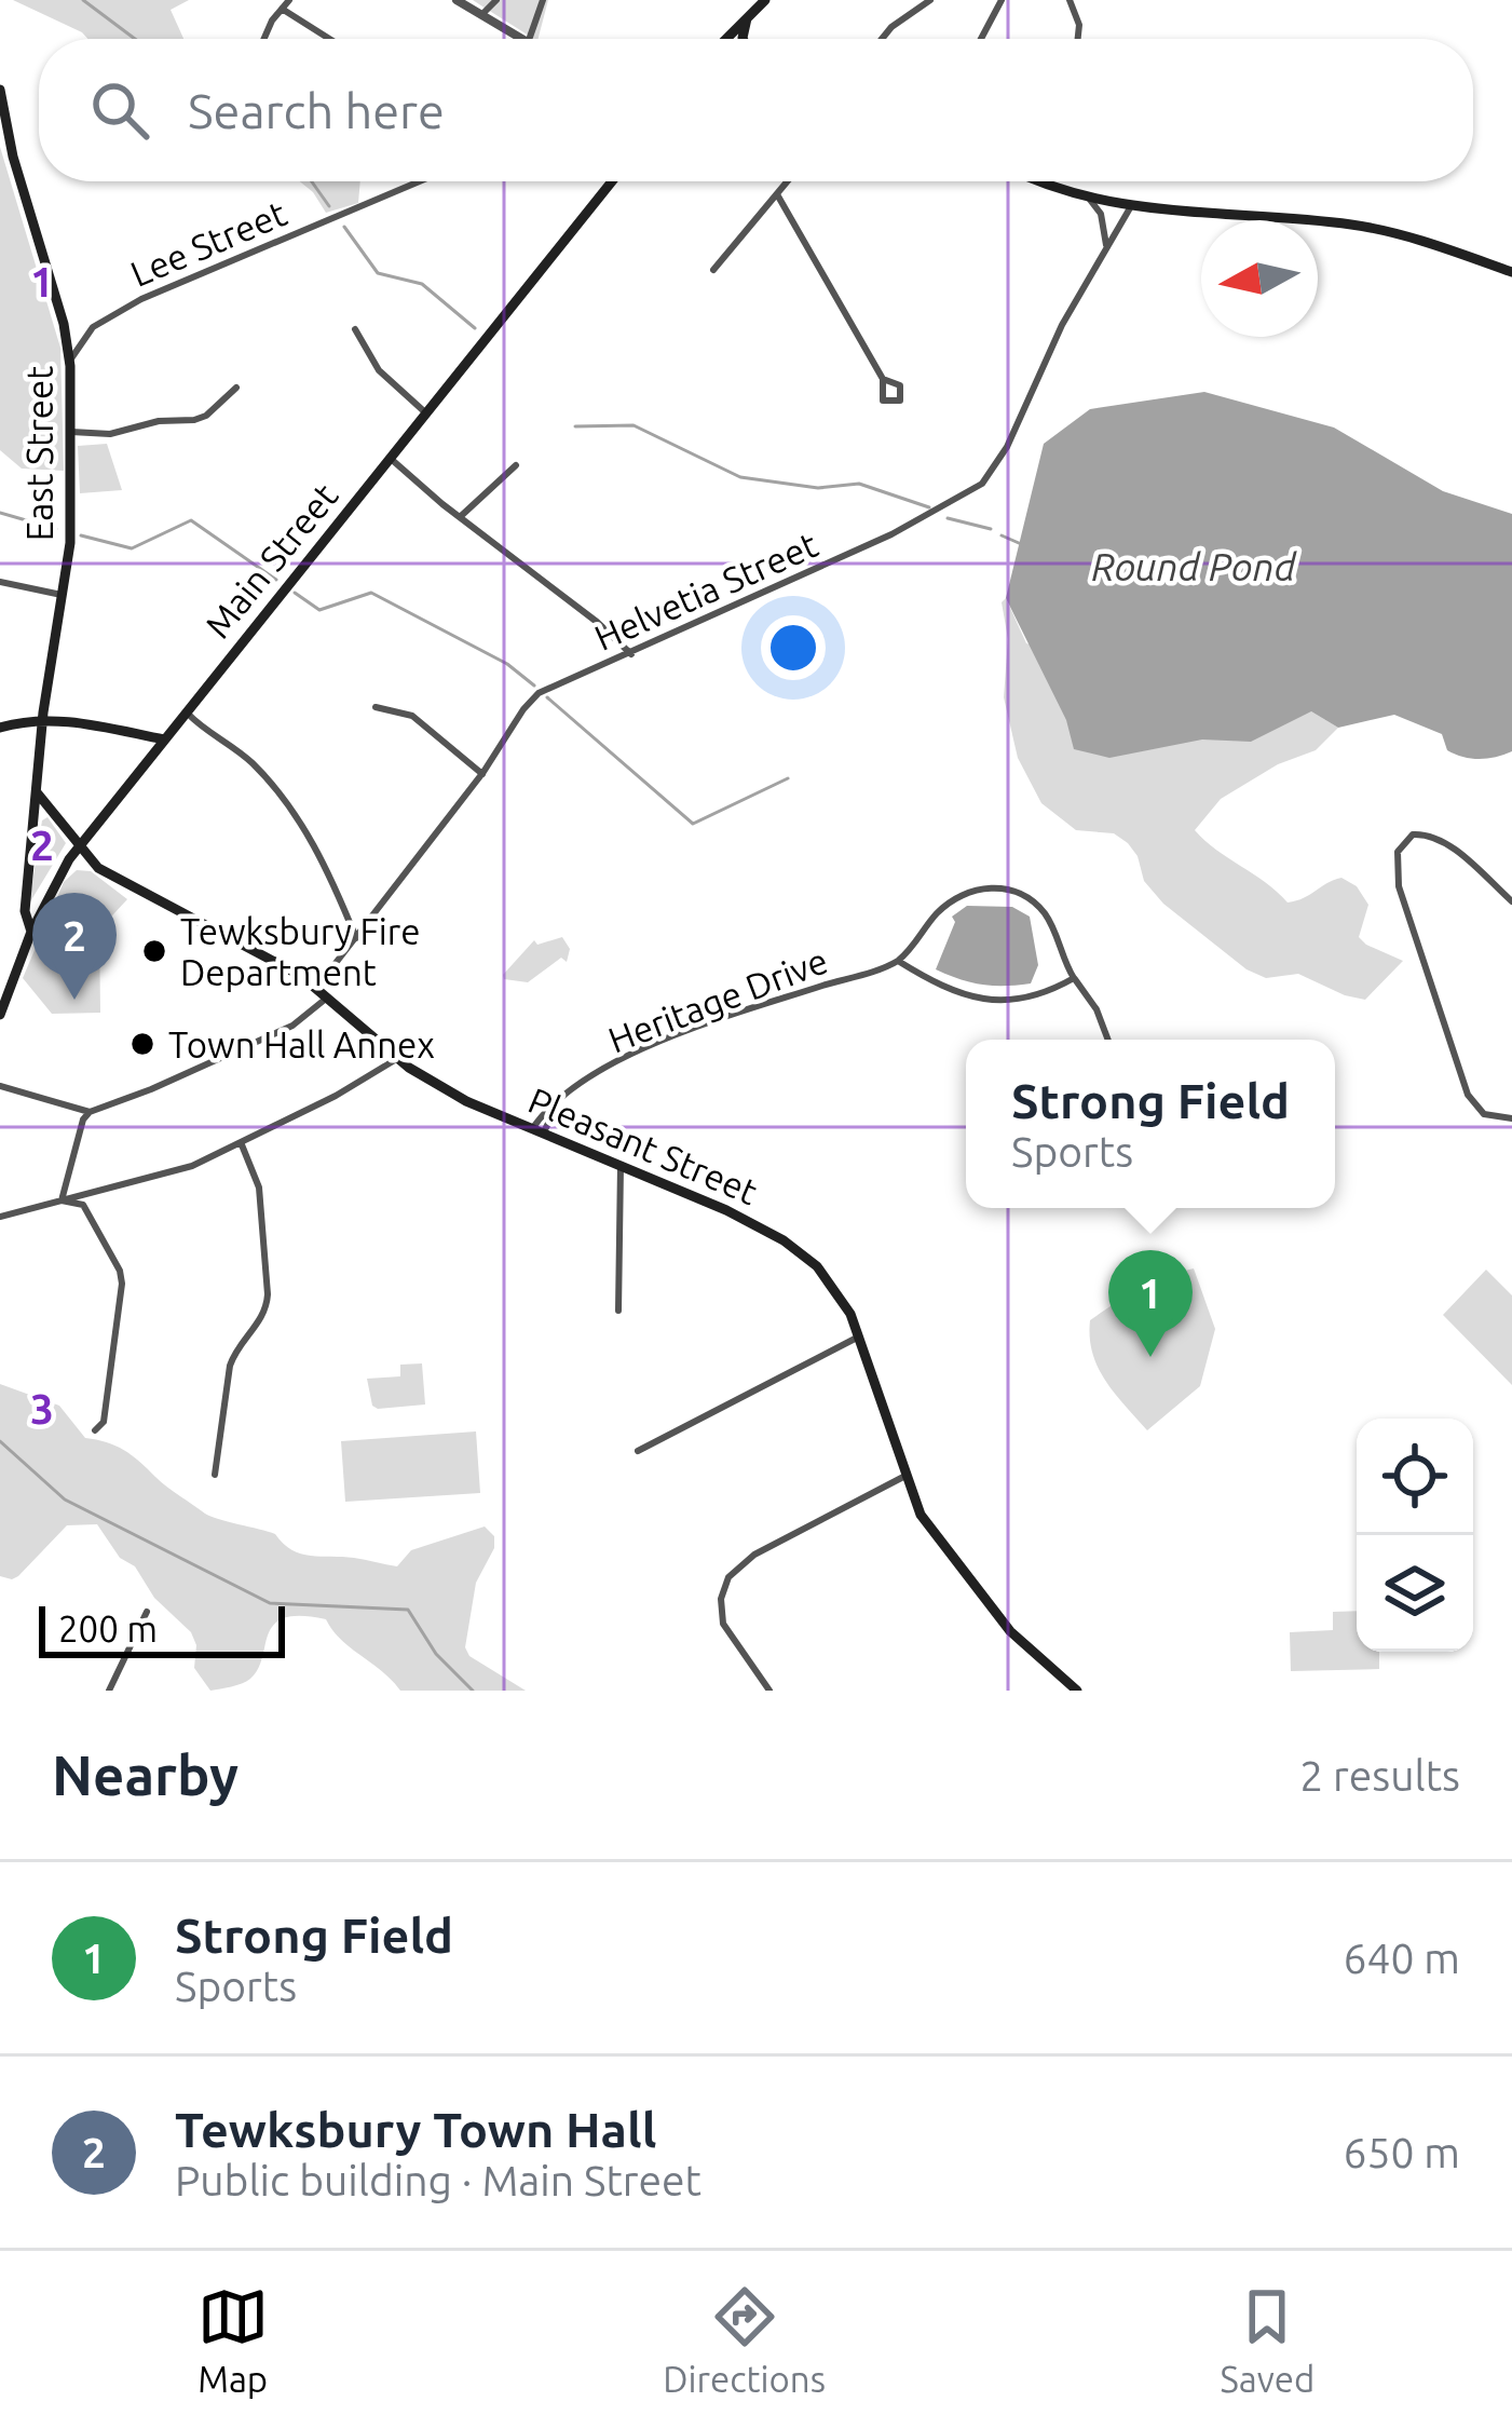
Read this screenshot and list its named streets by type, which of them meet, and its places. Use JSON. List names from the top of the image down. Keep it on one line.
{"streets":{"main road":["East Street","Main Street","Pleasant Street"],"street":["Lee Street","Helvetia Street","Heritage Drive"]},"crossings":[["Lee Street","East Street"],["East Street","Main Street"],["East Street","Pleasant Street"],["Main Street","Pleasant Street"],["Helvetia Street","Pleasant Street"],["Heritage Drive","Pleasant Street"]],"water":["Round Pond"],"places":["Tewksbury Fire Department","Town Hall Annex"],"scale_bar":"200 m","north":"left","page":{"search":"Search here","pins":["2","1"],"popup":["Strong Field","Sports"],"scale":"200 m","heading":["Nearby","2 results"],"list":[{"mark":"1","name":"Strong Field","note":"Sports","value":"640 m"},{"mark":"2","name":"Tewksbury Town Hall","note":"Public building · Main Street","value":"650 m"}],"nav":["Map","Directions","Saved"]},"grid":{"rows":["1","2","3"]}}
